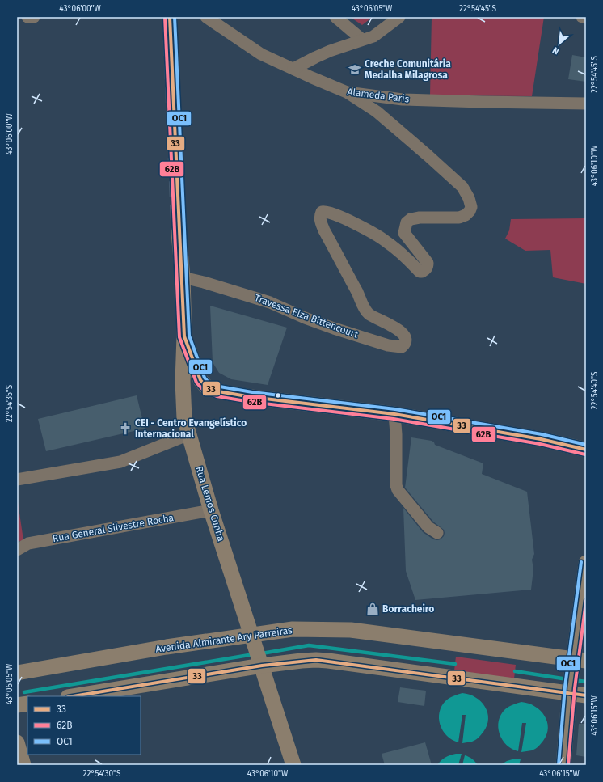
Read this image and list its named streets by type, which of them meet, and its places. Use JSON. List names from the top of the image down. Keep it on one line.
{"streets":{"main road":["Rua Lemos Cunha","Avenida Almirante Ary Parreiras"],"street":["Alameda Paris","Travessa Elza Bittencourt","Rua General Silvestre Rocha"]},"crossings":[["Alameda Paris","Travessa Elza Bittencourt"],["Travessa Elza Bittencourt","Rua Lemos Cunha"],["Rua Lemos Cunha","Rua General Silvestre Rocha"],["Rua Lemos Cunha","Avenida Almirante Ary Parreiras"]],"places":{"school or university":["Creche Comunitária Medalha Milagrosa"],"church":["CEI - Centro Evangelístico Internacional"],"shop":["Borracheiro"]},"lines":["transit line 33","transit line 62B","transit line OC1"],"legend":["33","62B","OC1"],"north":"bottom left","coordinates":["43°06'00\"W","43°06'05\"W","22°54'45\"S","43°06'10\"W","22°54'40\"S","22°54'35\"S","43°06'15\"W","22°54'30\"S"]}
